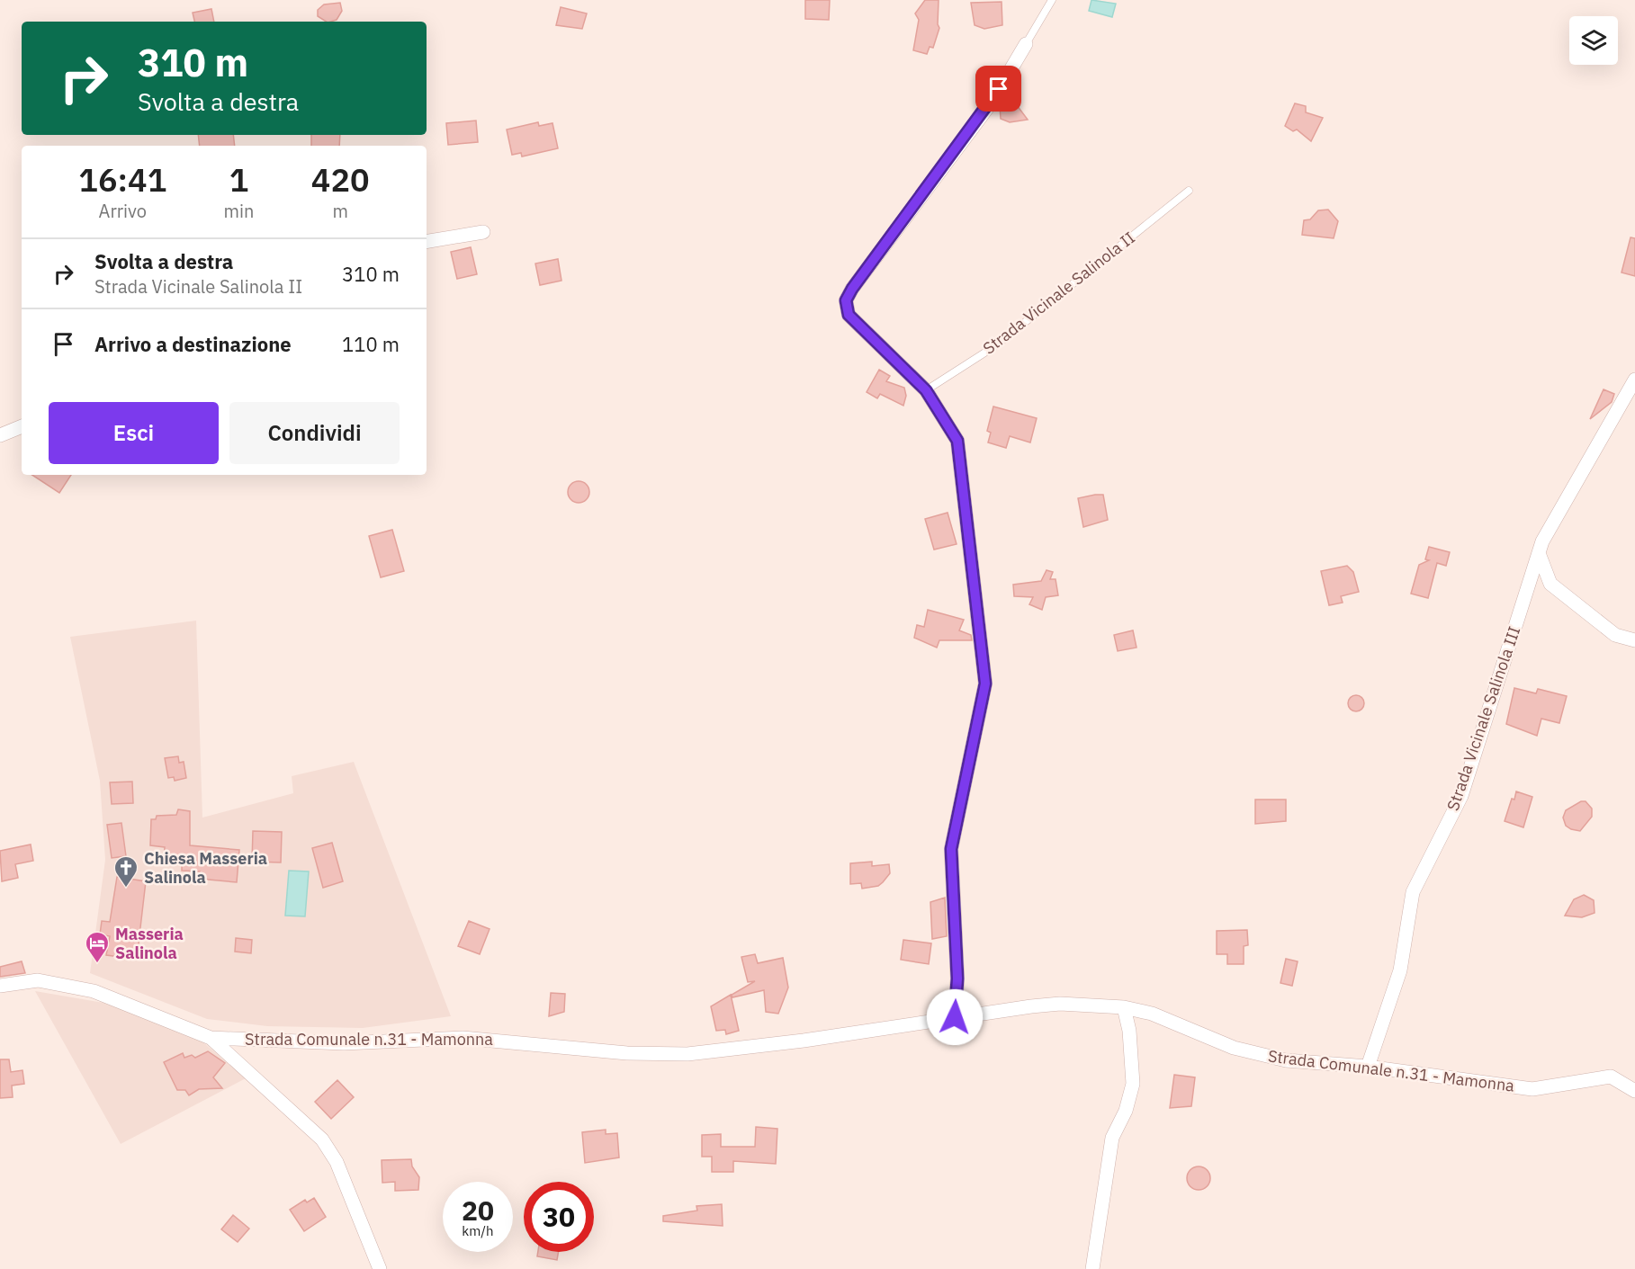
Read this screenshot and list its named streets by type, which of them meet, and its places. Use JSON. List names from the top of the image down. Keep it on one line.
{"streets":{"street":["Strada Vicinale Salinola III","Strada Comunale n.31 - Mamonna"],"lane":["Strada Vicinale Salinola II"]},"crossings":[["Strada Vicinale Salinola III","Strada Comunale n.31 - Mamonna"]],"places":{"church":["Chiesa Masseria Salinola"],"hotel":["Masseria Salinola"]},"page":{"turn":["310 m","Svolta a destra"],"eta":["16:41","Arrivo","1","min","420","m"],"list":[{"name":"Svolta a destra","note":"Strada Vicinale Salinola II","value":"310 m"},{"name":"Arrivo a destinazione","value":"110 m"}],"buttons":["Esci","Condividi"],"speed":"20 km/h","limit":"30"}}
